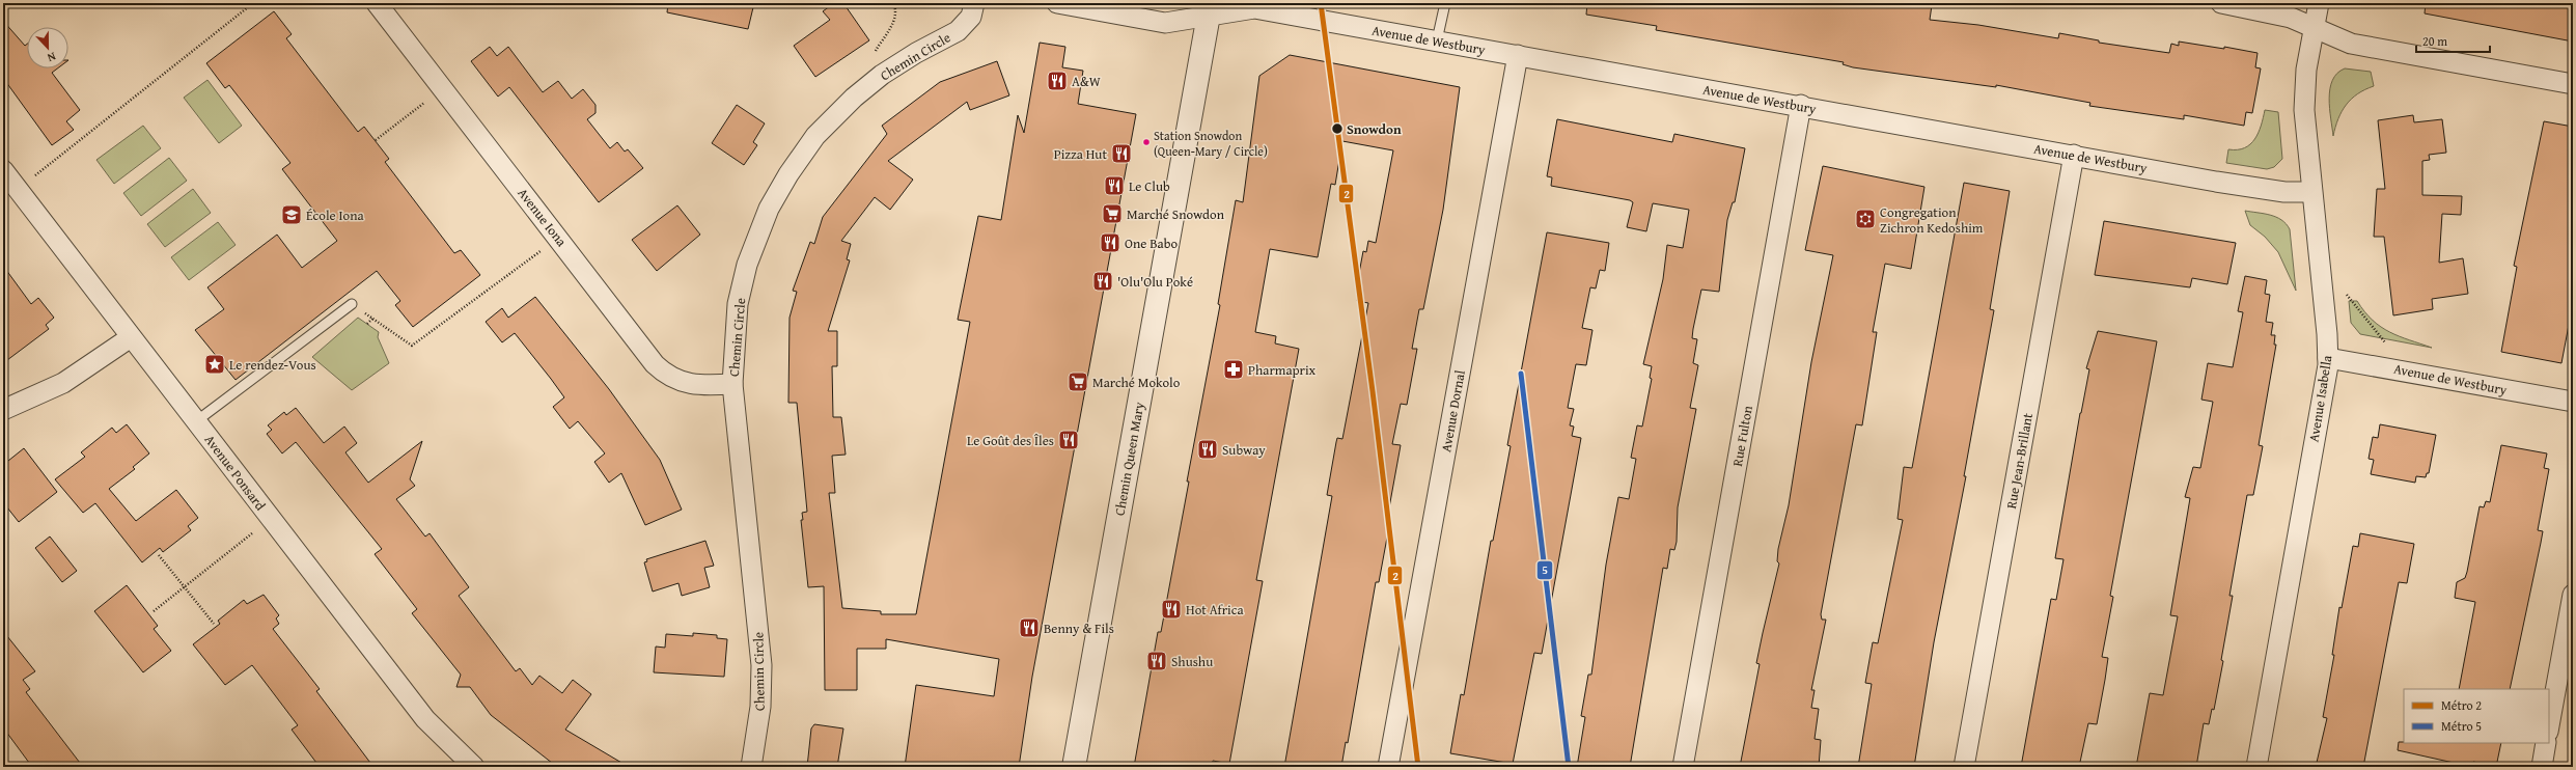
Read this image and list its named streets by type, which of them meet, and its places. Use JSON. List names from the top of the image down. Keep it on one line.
{"streets":{"street":["Avenue de Westbury","Chemin Circle","Avenue Iona","Avenue Isabella","Avenue Dornal","Rue Fulton","Chemin Queen Mary","Rue Jean-Brillant","Avenue Ponsard"]},"crossings":[["Avenue de Westbury","Avenue Isabella"],["Avenue de Westbury","Avenue Dornal"],["Avenue de Westbury","Rue Fulton"],["Avenue de Westbury","Chemin Queen Mary"],["Avenue de Westbury","Rue Jean-Brillant"],["Chemin Circle","Avenue Iona"]],"places":{"restaurant":["A&W","Pizza Hut","Le Club","One Babo","'Olu'Olu Poké","Le Goût des Îles","Subway","Hot Africa","Benny & Fils","Shushu"],"other":["Snowdon","Station Snowdon (Queen-Mary / Circle)"],"supermarket":["Marché Snowdon","Marché Mokolo"],"school or university":["École Iona"],"synagogue":["Congregation Zichron Kedoshim"],"place":["Le rendez-Vous"],"pharmacy":["Pharmaprix"]},"lines":["metro line 2","metro line 5"],"legend":["Métro 2","Métro 5"],"scale_bar":"20 m","north":"bottom"}
